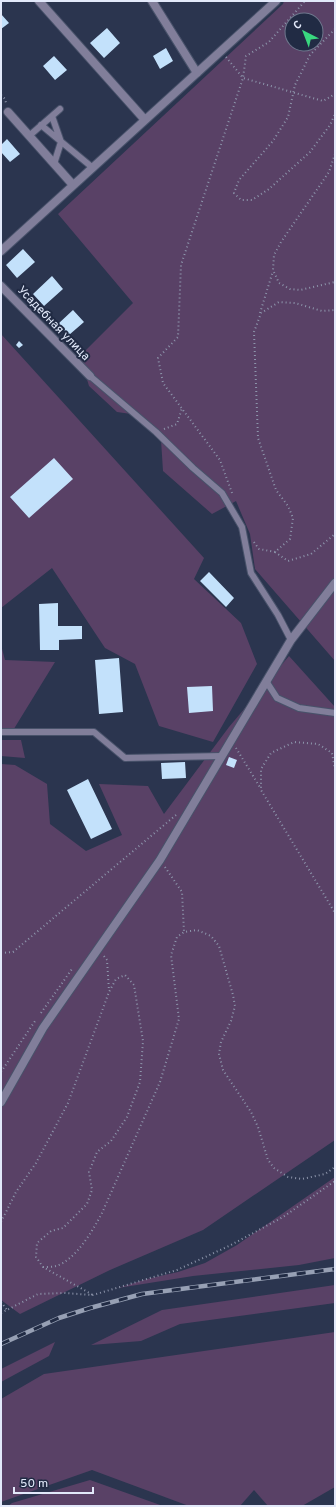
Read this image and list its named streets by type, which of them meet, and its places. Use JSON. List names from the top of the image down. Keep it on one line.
{"streets":{"street":["Усадебная улица"]},"scale_bar":"50 m","north":"top left"}
